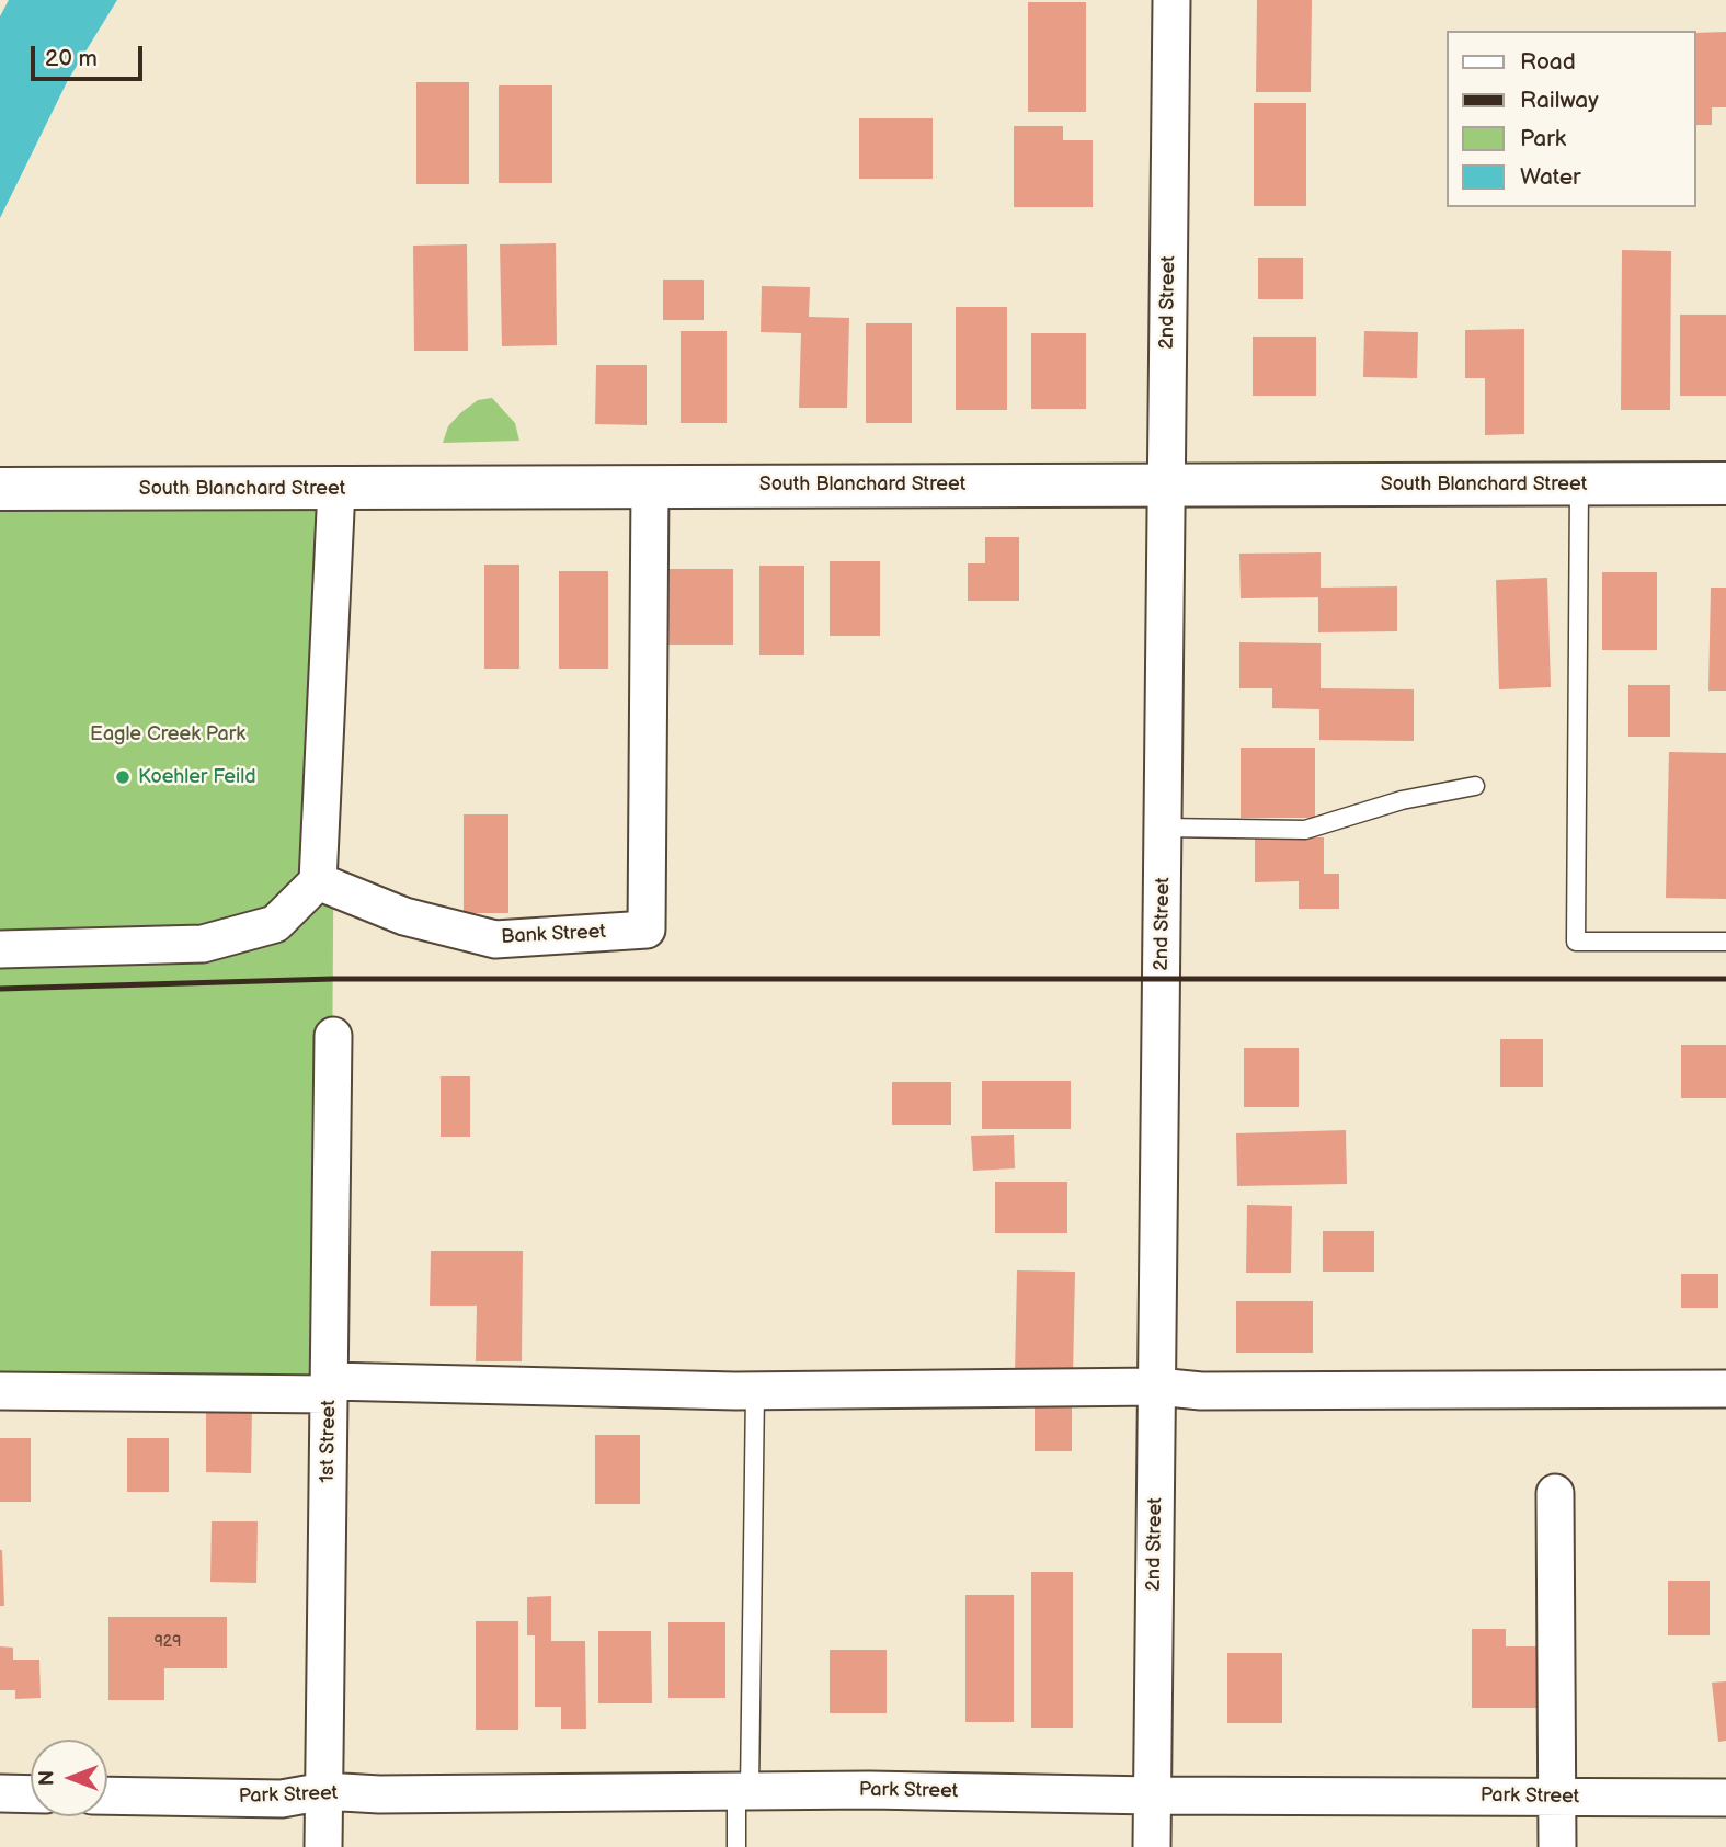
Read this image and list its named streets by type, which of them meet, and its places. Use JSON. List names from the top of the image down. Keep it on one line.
{"streets":{"street":["2nd Street","South Blanchard Street","Bank Street","1st Street","Park Street"]},"crossings":[["2nd Street","South Blanchard Street"],["2nd Street","Park Street"],["South Blanchard Street","Bank Street"],["1st Street","Park Street"]],"parks":["Eagle Creek Park"],"places":["Koehler Feild"],"house_numbers":["929"],"legend":["Road","Railway","Park","Water"],"scale_bar":"20 m","north":"left"}
